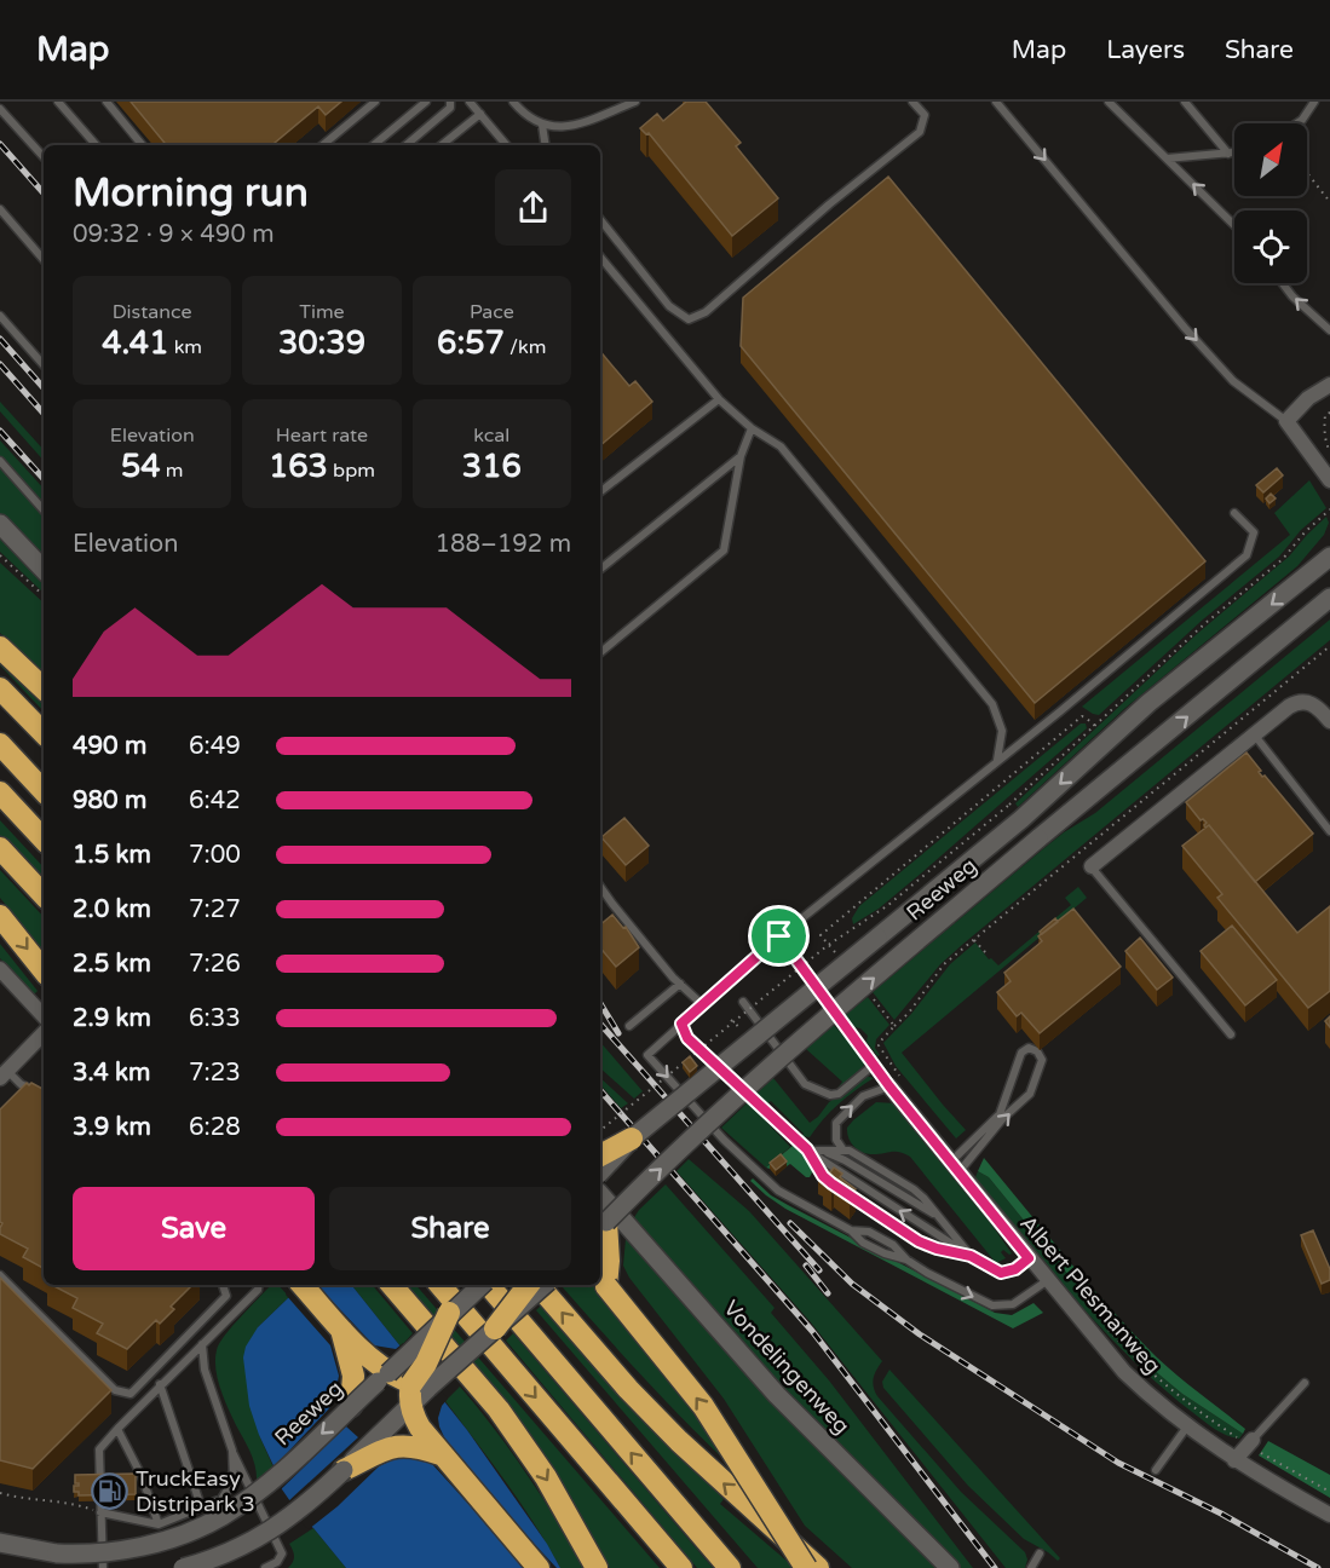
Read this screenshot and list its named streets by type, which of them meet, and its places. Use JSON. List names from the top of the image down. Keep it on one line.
{"streets":{"main road":["Reeweg","Vondelingenweg"],"street":["Albert Plesmanweg"]},"places":{"fuel station":["TruckEasy Distripark 3"]},"north":"top right","page":{"header":"Map","nav":["Map","Layers","Share"],"heading":["Morning run","09:32 · 9 × 490 m"],"stats":[["Distance","4.41 km"],["Time","30:39"],["Pace","6:57 /km"],["Elevation","54 m"],["Heart rate","163 bpm"],["kcal","316"]],"chart":["Elevation","188–192 m"],"list":[{"name":"490 m","note":"6:49"},{"name":"980 m","note":"6:42"},{"name":"1.5 km","note":"7:00"},{"name":"2.0 km","note":"7:27"},{"name":"2.5 km","note":"7:26"},{"name":"2.9 km","note":"6:33"},{"name":"3.4 km","note":"7:23"},{"name":"3.9 km","note":"6:28"}],"buttons":["Save","Share"]}}
